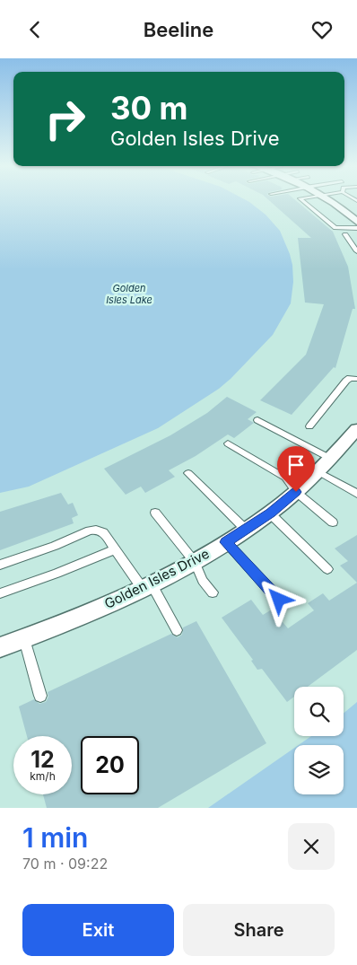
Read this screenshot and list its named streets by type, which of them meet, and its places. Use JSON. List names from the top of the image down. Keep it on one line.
{"streets":{"street":["Golden Isles Drive"]},"water":["Golden Isles Lake"],"page":{"header":"Beeline","turn":["30 m","Golden Isles Drive"],"speed":"12 km/h","limit":"20","heading":["1 min","70 m · 09:22"],"buttons":["Exit","Share"]}}
